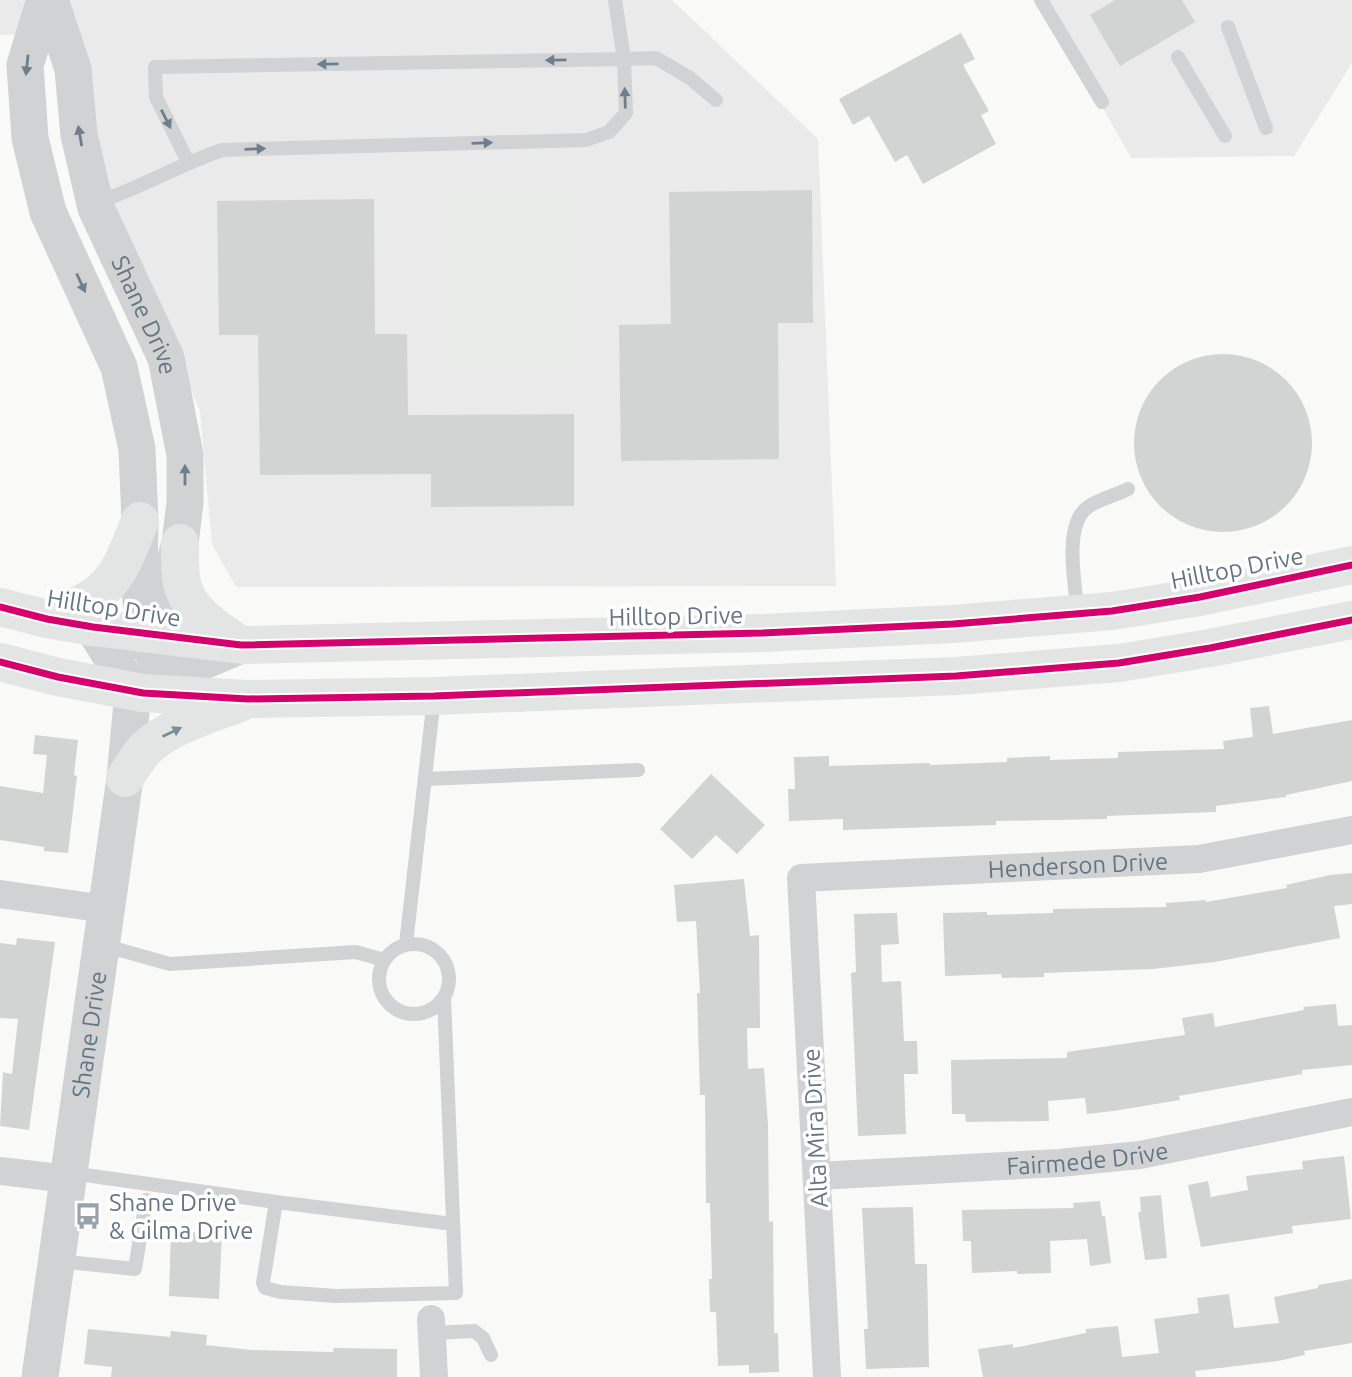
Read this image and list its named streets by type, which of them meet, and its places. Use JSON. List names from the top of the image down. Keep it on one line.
{"streets":{"main road":["Hilltop Drive"],"street":["Shane Drive","Henderson Drive","Alta Mira Drive","Fairmede Drive"]},"crossings":[["Shane Drive","Hilltop Drive"],["Henderson Drive","Alta Mira Drive"],["Alta Mira Drive","Fairmede Drive"]],"places":{"bus stop":["Shane Drive & Gilma Drive"]}}
